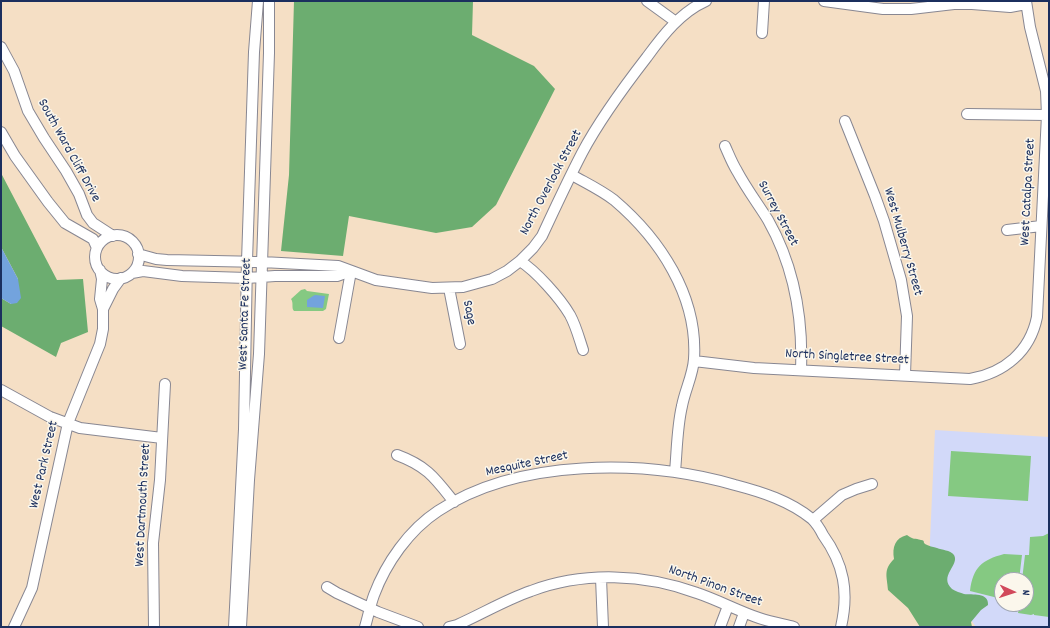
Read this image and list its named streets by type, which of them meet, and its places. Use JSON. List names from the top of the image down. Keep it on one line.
{"streets":{"street":["South Ward Cliff Drive","North Overlook Street","West Catalpa Street","Surrey Street","West Mulberry Street","Sage","West Santa Fe Street","North Singletree Street","West Park Street","Mesquite Street","West Dartmouth Street","North Pinon Street"]},"crossings":[["South Ward Cliff Drive","North Overlook Street"],["South Ward Cliff Drive","West Park Street"],["North Overlook Street","Sage"],["North Overlook Street","West Santa Fe Street"],["North Overlook Street","West Park Street"],["West Catalpa Street","North Singletree Street"],["Surrey Street","North Singletree Street"],["West Mulberry Street","North Singletree Street"]],"north":"right"}
